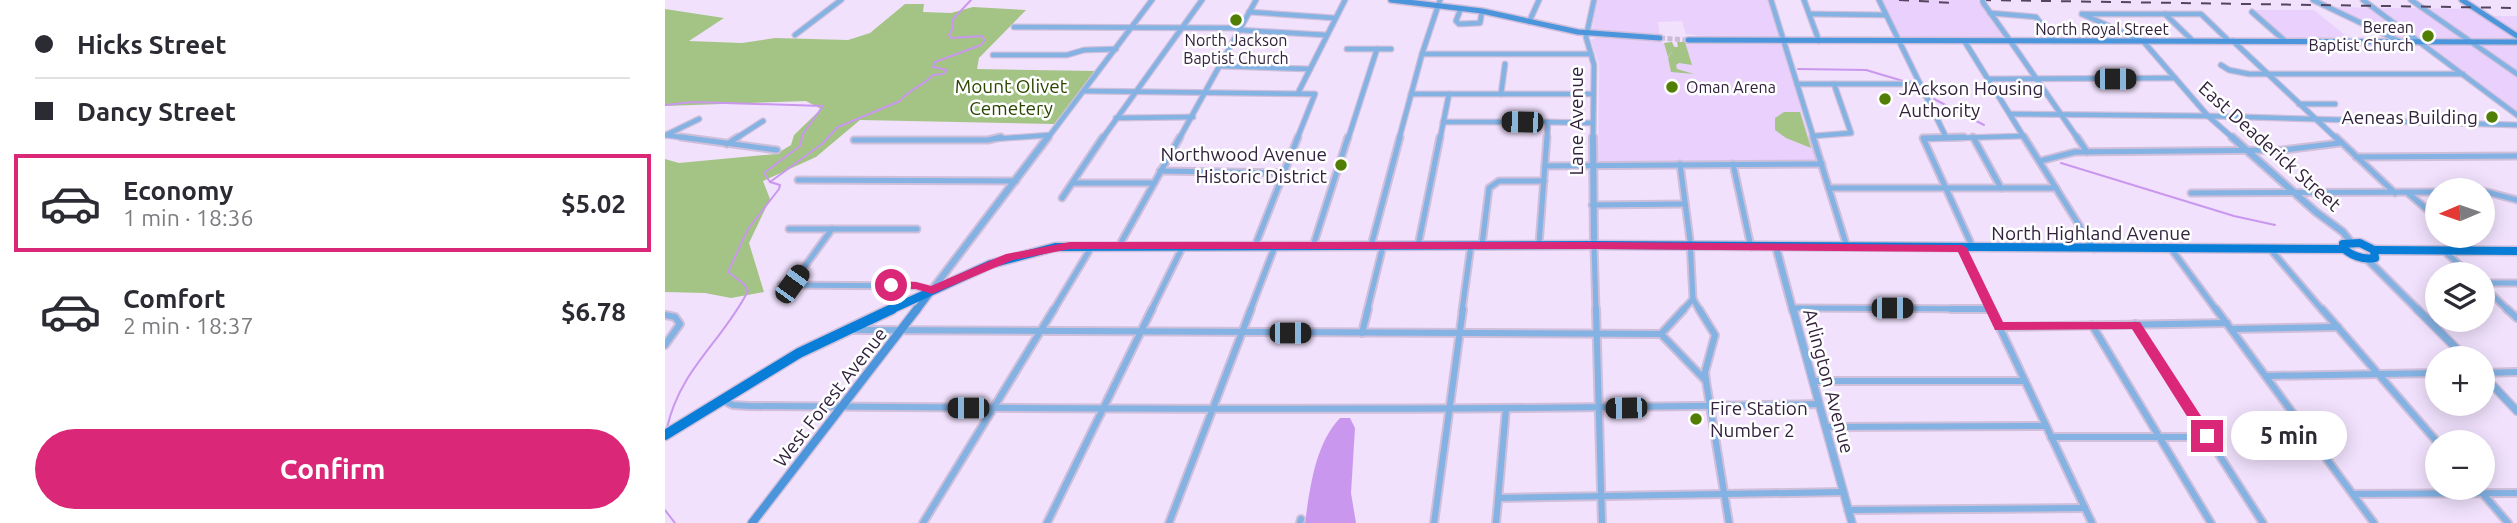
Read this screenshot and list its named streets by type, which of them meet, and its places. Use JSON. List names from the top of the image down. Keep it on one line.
{"streets":{"main road":["North Royal Street","North Highland Avenue","West Forest Avenue"],"street":["Lane Avenue","East Deaderick Street","Arlington Avenue"]},"crossings":[["North Royal Street","East Deaderick Street"],["Lane Avenue","North Highland Avenue"],["North Highland Avenue","Arlington Avenue"],["North Highland Avenue","West Forest Avenue"]],"parks":["Mount Olivet Cemetery"],"places":["North Jackson Baptist Church","Berean Baptist Church","Oman Arena","JAckson Housing Authority","Aeneas Building","Northwood Avenue Historic District","Fire Station Number 2"],"north":"left","page":{"banner":["Hicks Street","Dancy Street"],"list":[{"name":"Economy","note":"1 min · 18:36","value":"$5.02"},{"name":"Comfort","note":"2 min · 18:37","value":"$6.78"}],"map_buttons":["+","−"],"bubble":"5 min","buttons":"Confirm"}}
